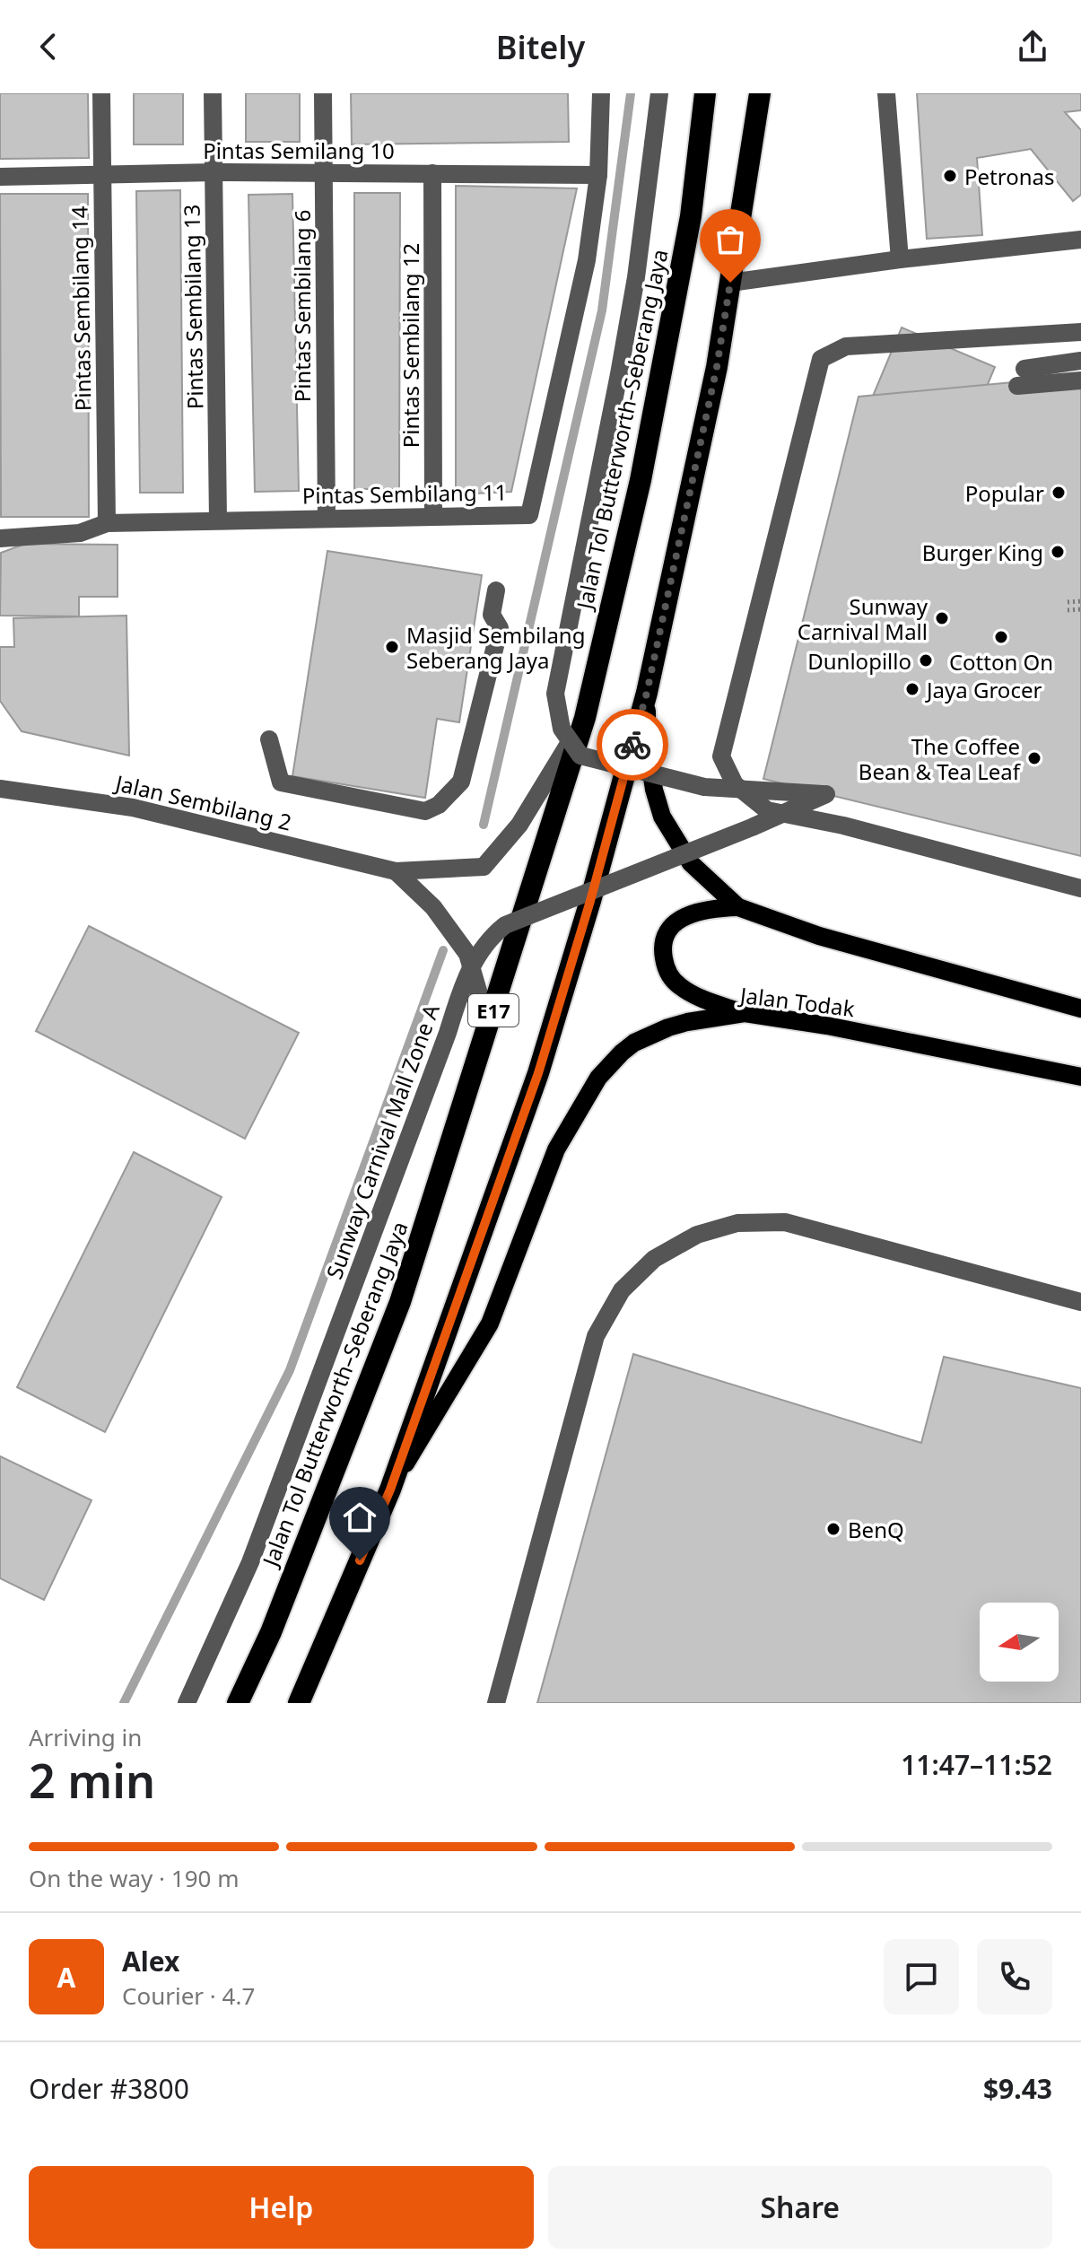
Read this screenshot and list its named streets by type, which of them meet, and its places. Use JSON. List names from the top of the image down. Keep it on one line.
{"streets":{"highway":["Jalan Tol Butterworth–Seberang Jaya","E17"],"main road":["Jalan Todak"],"street":["Pintas Semilang 10","Pintas Sembilang 6","Pintas Sembilang 13","Pintas Sembilang 14","Pintas Sembilang 12","Pintas Sembilang 11","Jalan Sembilang 2","Sunway Carnival Mall Zone A"]},"crossings":[["Pintas Semilang 10","Pintas Sembilang 6"],["Pintas Semilang 10","Pintas Sembilang 13"],["Pintas Semilang 10","Pintas Sembilang 14"],["Pintas Semilang 10","Pintas Sembilang 12"],["Pintas Semilang 10","Pintas Sembilang 11"],["Pintas Sembilang 6","Pintas Sembilang 11"],["Pintas Sembilang 13","Pintas Sembilang 11"],["Pintas Sembilang 14","Pintas Sembilang 11"],["Pintas Sembilang 12","Pintas Sembilang 11"],["Jalan Tol Butterworth–Seberang Jaya","Jalan Sembilang 2"]],"places":["Petronas","Popular","Burger King","Sunway Carnival Mall","Cotton On","Masjid Sembilang Seberang Jaya","Dunlopillo","Jaya Grocer","The Coffee Bean & Tea Leaf","BenQ"],"north":"left","page":{"header":"Bitely","heading":["2 min","Arriving in","11:47–11:52"],"panel":["Alex","Courier · 4.7","Order #3800","$9.43"],"bar":"On the way · 190 m","round":"A","buttons":["Help","Share"]}}
